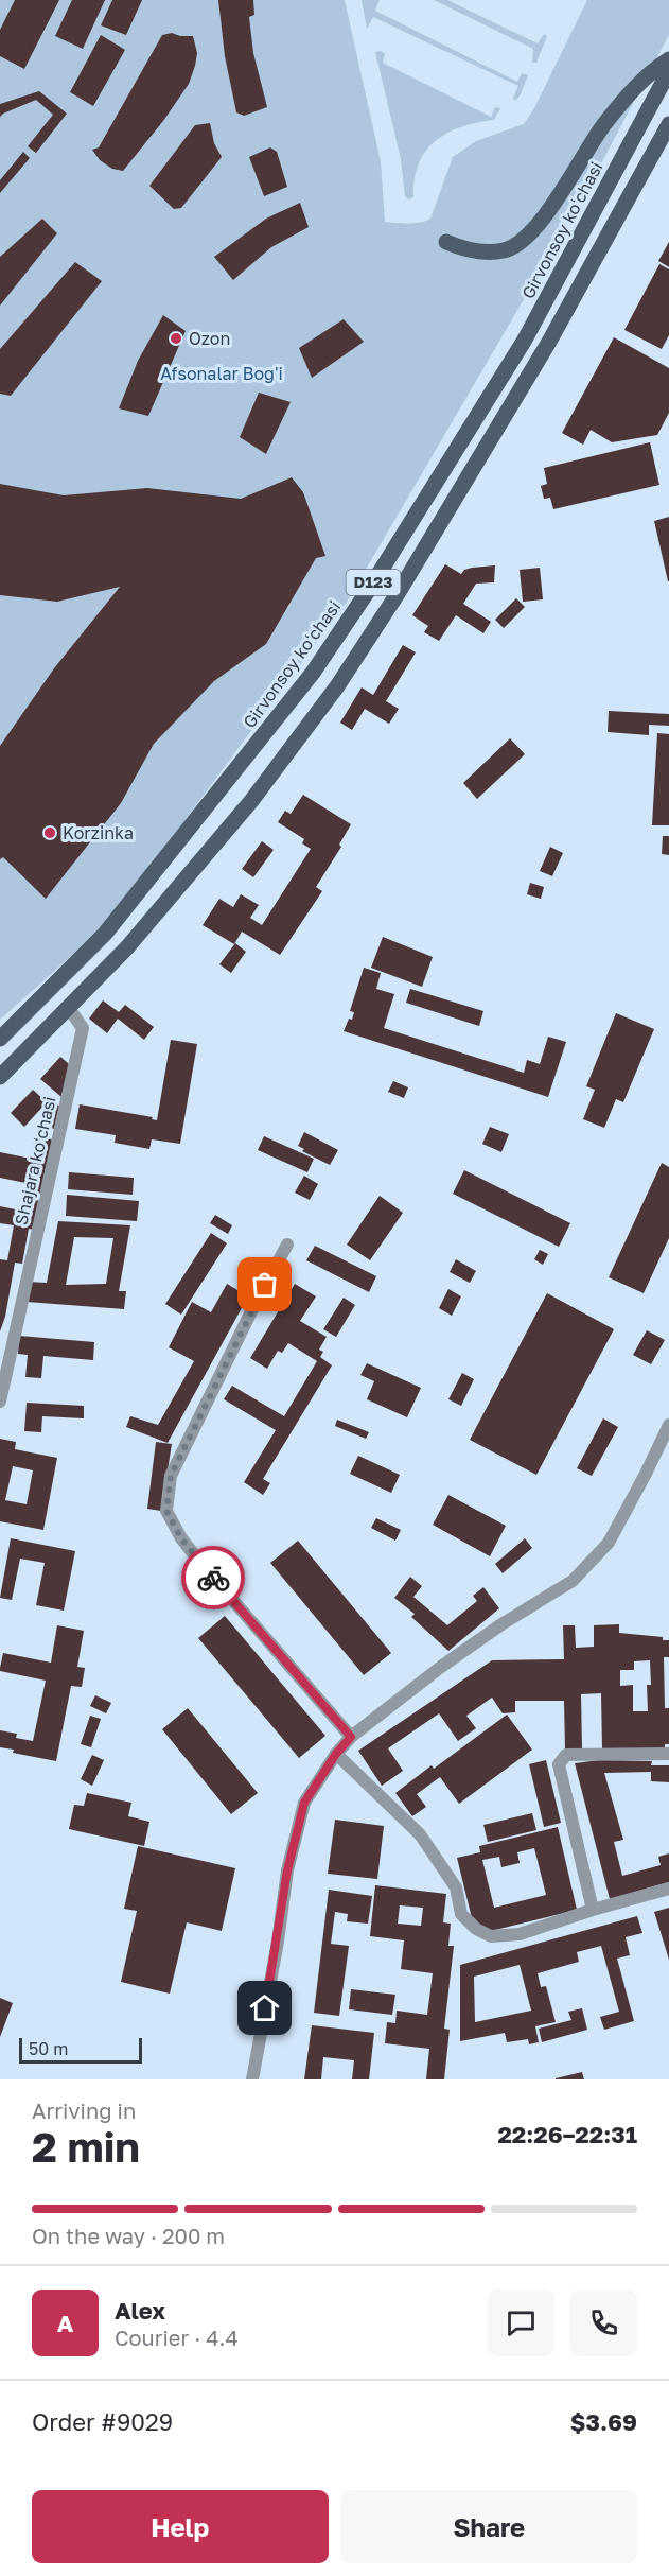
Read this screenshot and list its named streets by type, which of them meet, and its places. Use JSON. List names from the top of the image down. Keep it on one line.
{"streets":{"main road":["Girvonsoy koʻchasi","D123"],"street":["Shajara koʻchasi"]},"crossings":[["D123","Shajara koʻchasi"]],"parks":["Afsonalar Bog'i"],"places":["Ozon","Korzinka"],"scale_bar":"50 m","page":{"scale":"50 m","heading":["2 min","Arriving in","22:26–22:31"],"panel":["Alex","Courier · 4.4","Order #9029","$3.69"],"bar":"On the way · 200 m","round":"A","buttons":["Help","Share"]}}
